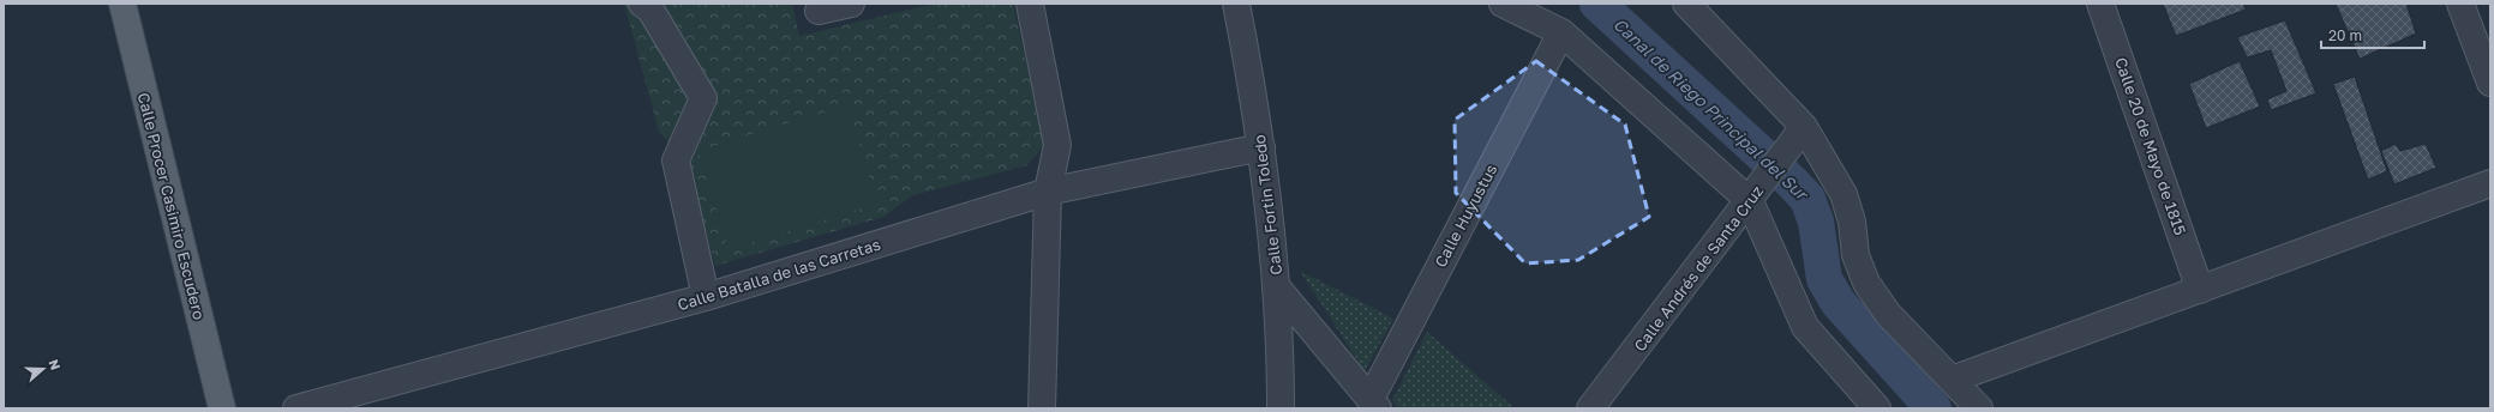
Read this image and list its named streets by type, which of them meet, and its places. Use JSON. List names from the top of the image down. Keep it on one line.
{"streets":{"main road":["Calle Procer Casimiro Escudero"],"street":["Calle 20 de Mayo de 1815","Calle Fortin Toledo","Calle Huyustus","Calle Andrés de Santa Cruz","Calle Batalla de las Carretas"]},"crossings":[["Calle Fortin Toledo","Calle Batalla de las Carretas"]],"water":["Canal de Riego Principal del Sur"],"scale_bar":"20 m","north":"right"}
